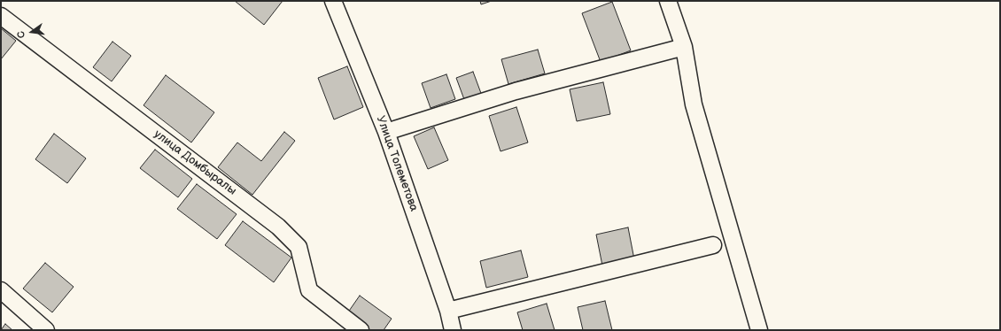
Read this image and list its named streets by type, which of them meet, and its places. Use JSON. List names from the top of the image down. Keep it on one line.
{"streets":{"street":["улица Домбыралы","Улица Толеметова"]},"north":"left"}
